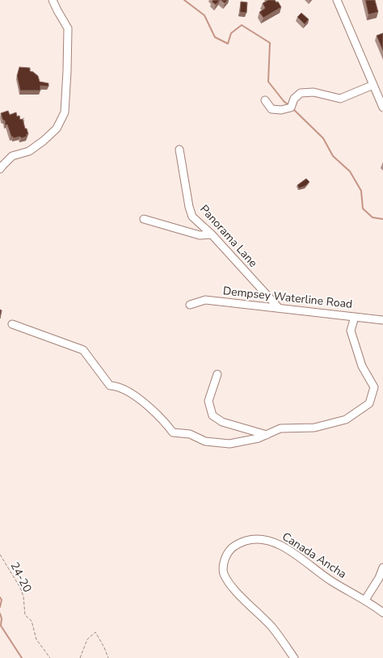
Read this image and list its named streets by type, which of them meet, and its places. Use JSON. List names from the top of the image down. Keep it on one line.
{"streets":{"street":["Panorama Lane","Dempsey Waterline Road","Canada Ancha"],"path":["24-20"]},"crossings":[["Panorama Lane","Dempsey Waterline Road"]]}
